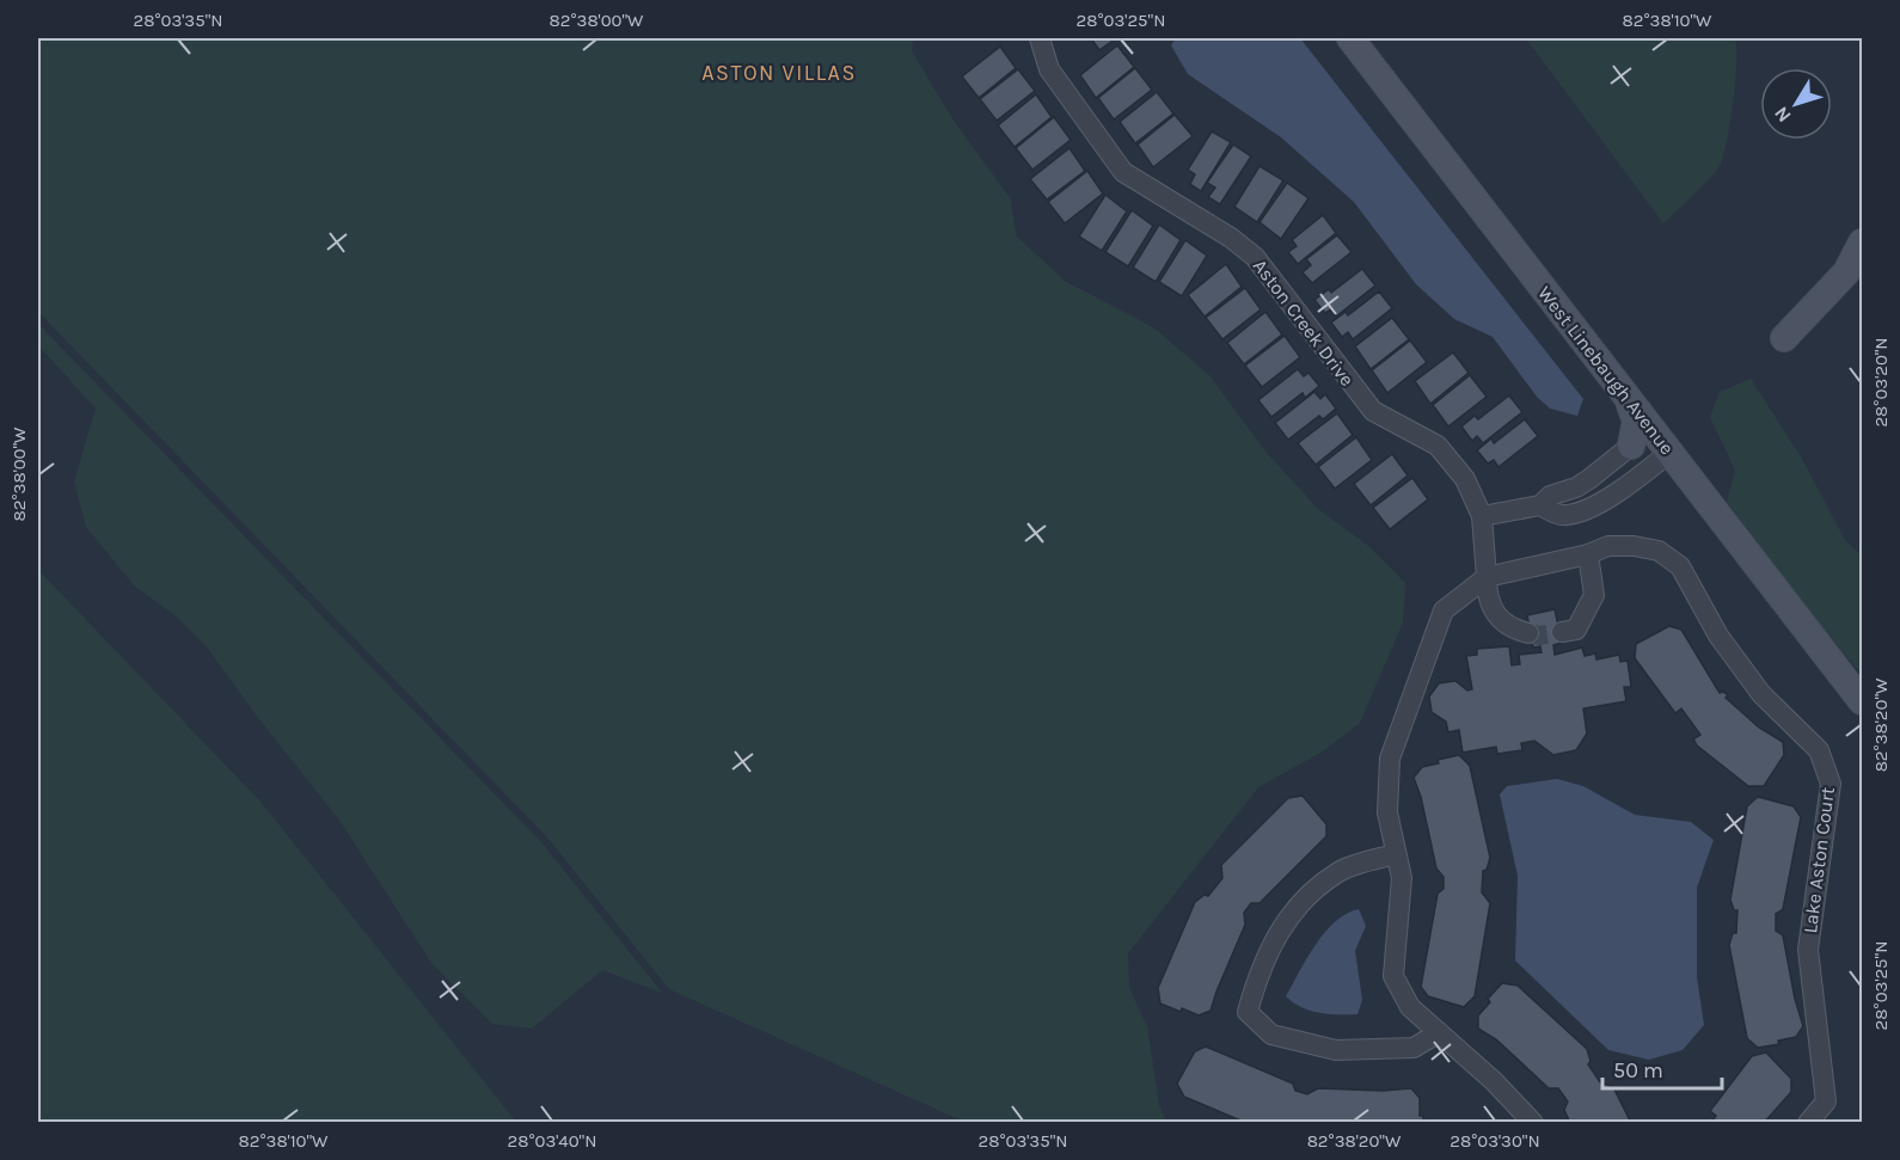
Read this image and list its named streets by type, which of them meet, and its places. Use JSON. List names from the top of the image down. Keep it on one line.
{"streets":{"main road":["West Linebaugh Avenue"],"street":["Aston Creek Drive","Lake Aston Court"]},"districts":["ASTON VILLAS"],"scale_bar":"50 m","north":"bottom left","coordinates":["28°03'35\"N","82°38'00\"W","28°03'25\"N","82°38'10\"W","28°03'20\"N","82°38'20\"W","28°03'40\"N","28°03'30\"N"]}
